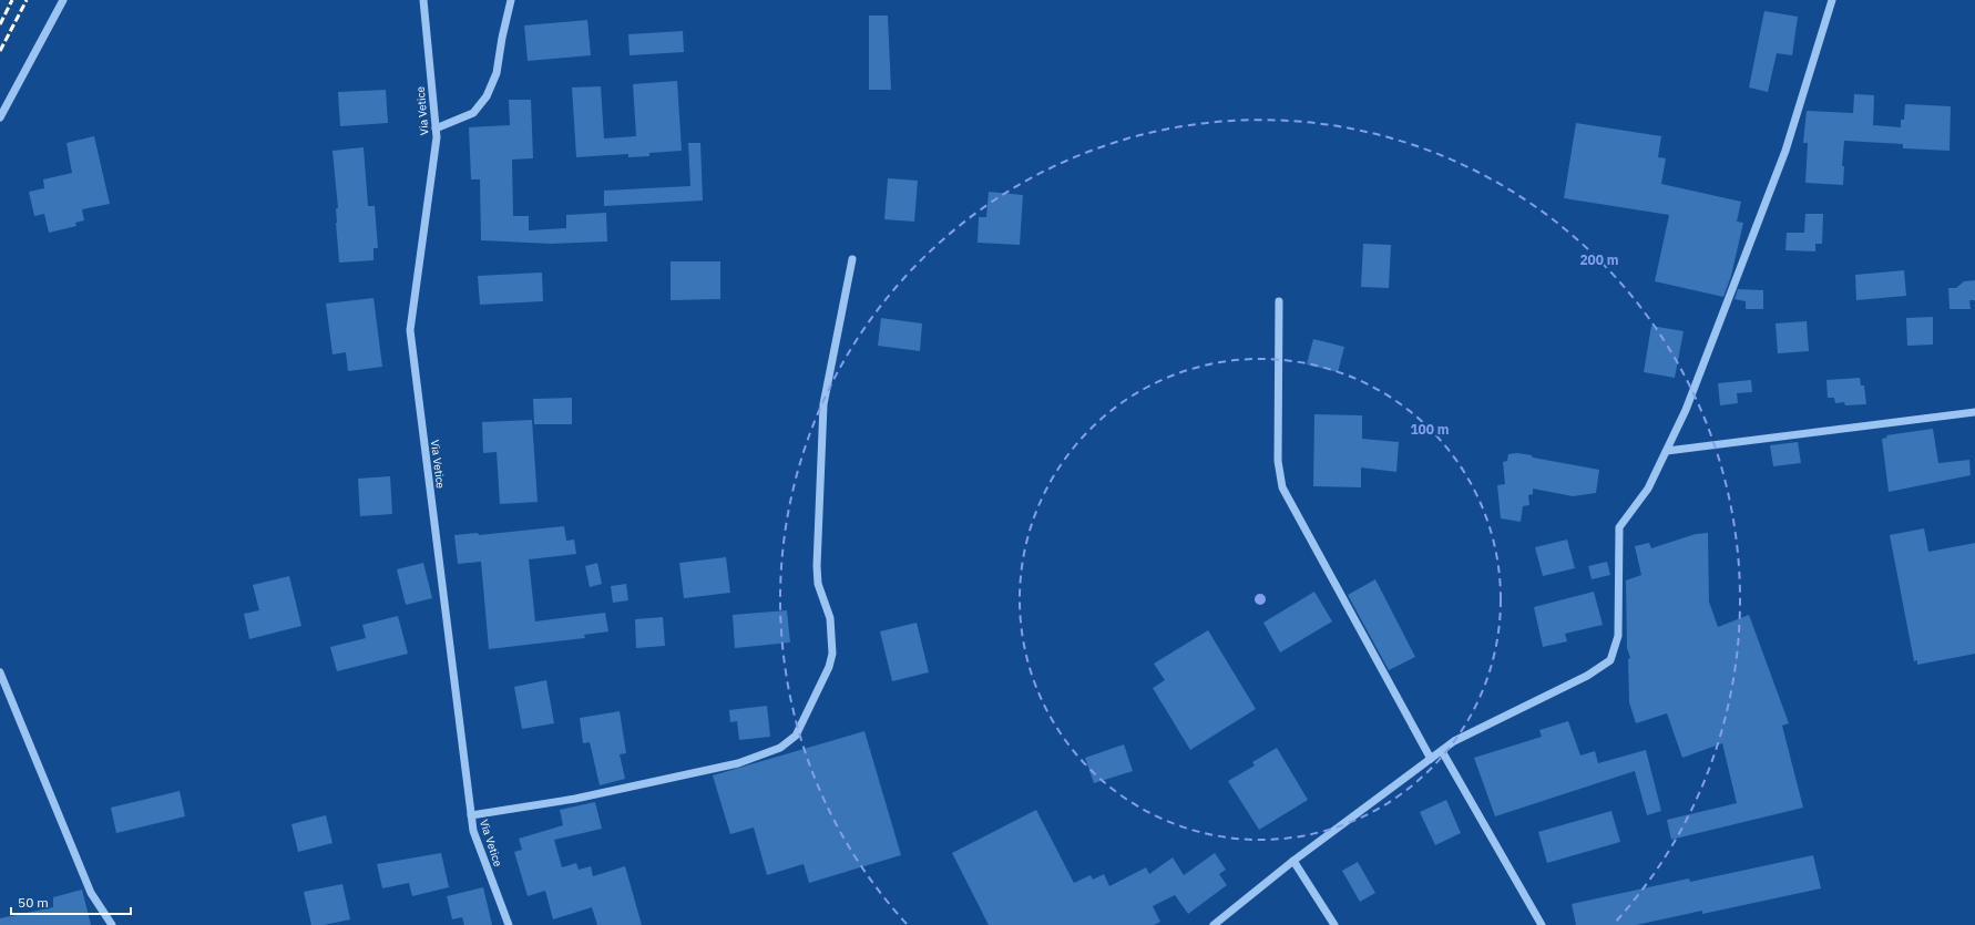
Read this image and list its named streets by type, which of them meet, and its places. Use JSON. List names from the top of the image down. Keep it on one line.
{"streets":{"street":["Via Vetice"]},"scale_bar":"50 m","rings":["200 m","100 m"]}
